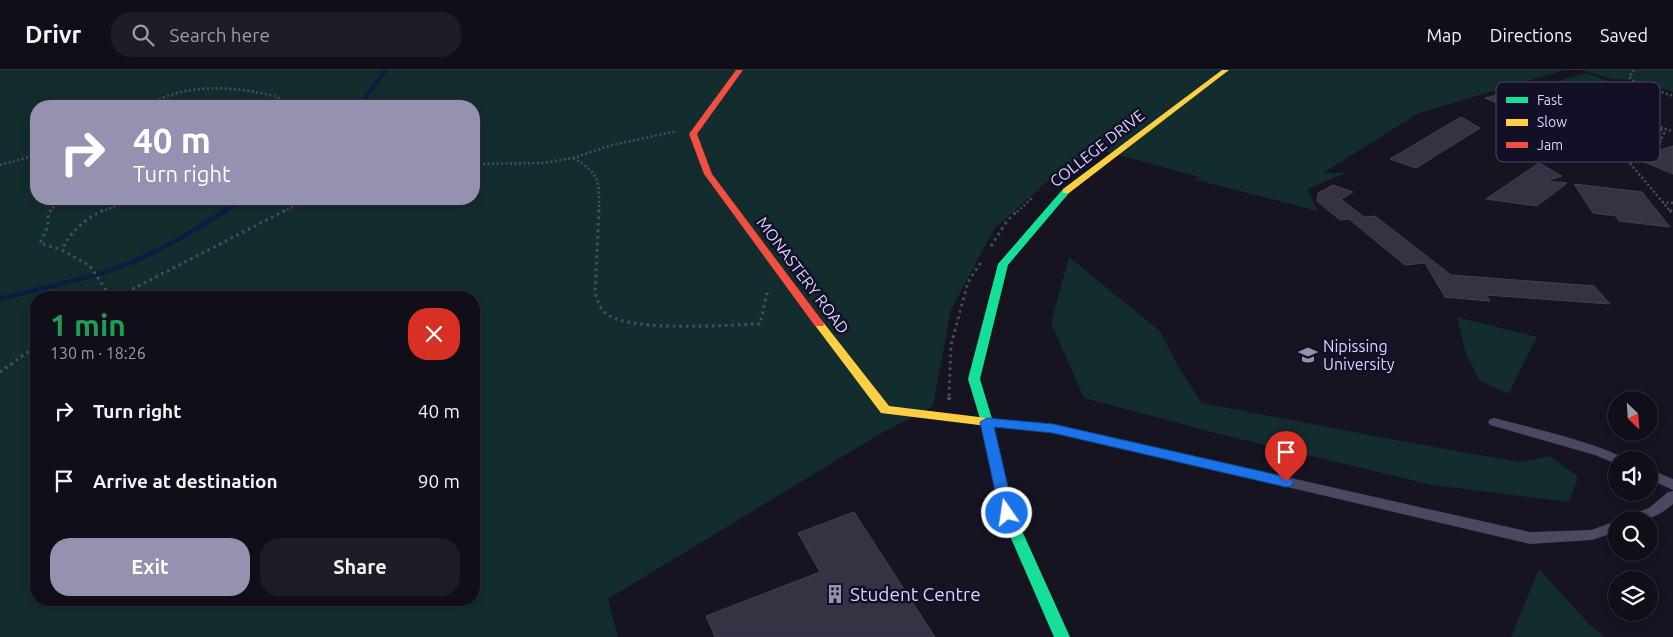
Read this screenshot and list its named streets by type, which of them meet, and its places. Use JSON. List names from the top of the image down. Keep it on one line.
{"streets":{"street":["COLLEGE DRIVE","MONASTERY ROAD"]},"crossings":[["COLLEGE DRIVE","MONASTERY ROAD"]],"places":{"school or university":["Nipissing University"],"building":["Student Centre"]},"legend":["Fast","Slow","Jam"],"north":"bottom right","page":{"header":"Drivr","search":"Search here","nav":["Map","Directions","Saved"],"turn":["40 m","Turn right"],"heading":["1 min","130 m · 18:26"],"list":[{"name":"Turn right","value":"40 m"},{"name":"Arrive at destination","value":"90 m"}],"buttons":["Exit","Share"]}}
